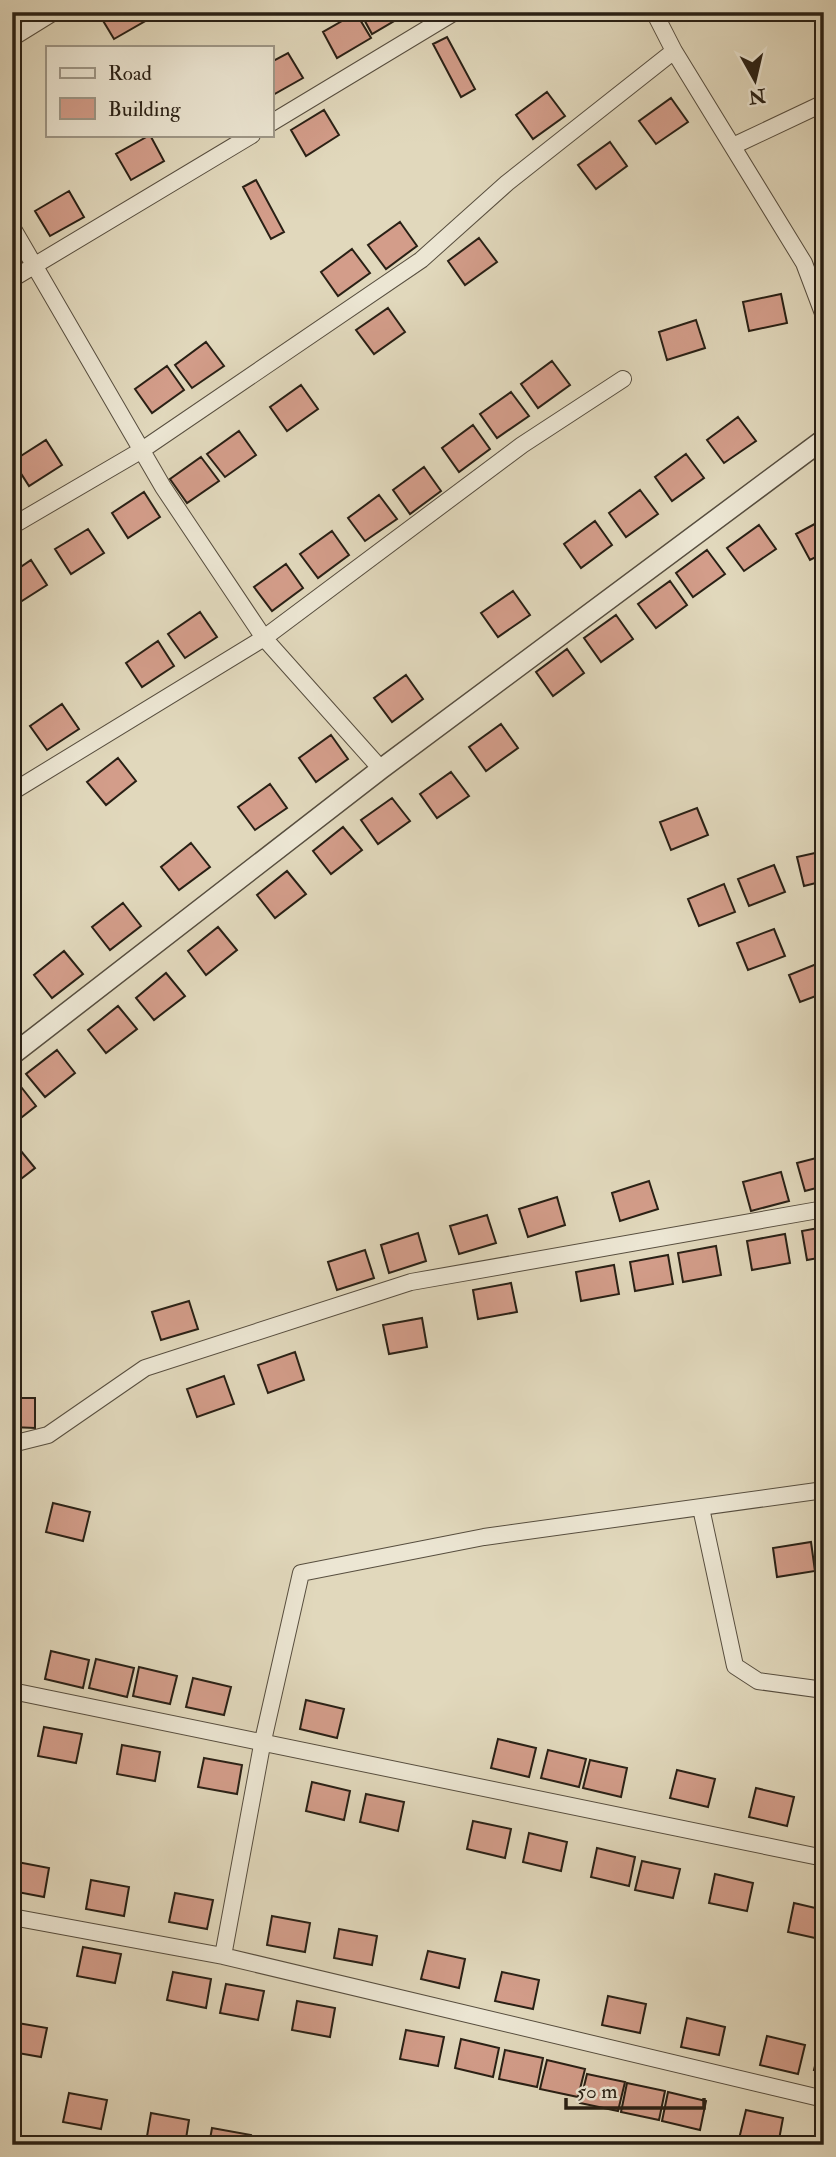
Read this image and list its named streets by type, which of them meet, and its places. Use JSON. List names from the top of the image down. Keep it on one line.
{"legend":["Road","Building"],"scale_bar":"50 m","north":"bottom"}
